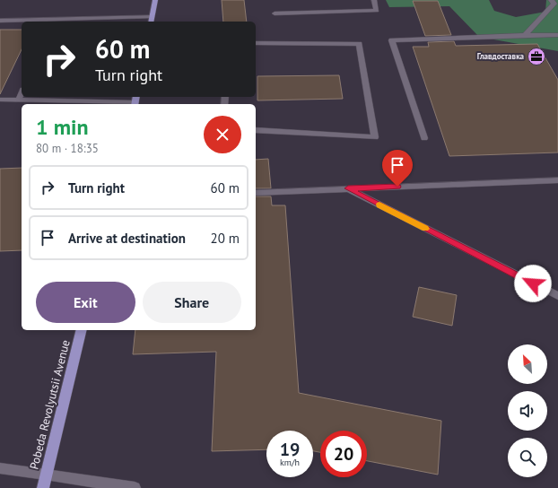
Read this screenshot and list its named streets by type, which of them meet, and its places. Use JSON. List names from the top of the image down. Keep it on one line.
{"streets":{"main road":["Pobeda Revolyutsii Avenue"]},"places":{"office":["Главдоставка"]},"north":"top left","page":{"turn":["60 m","Turn right"],"heading":["1 min","80 m · 18:35"],"list":[{"name":"Turn right","value":"60 m"},{"name":"Arrive at destination","value":"20 m"}],"buttons":["Exit","Share"],"speed":"19 km/h","limit":"20"}}
